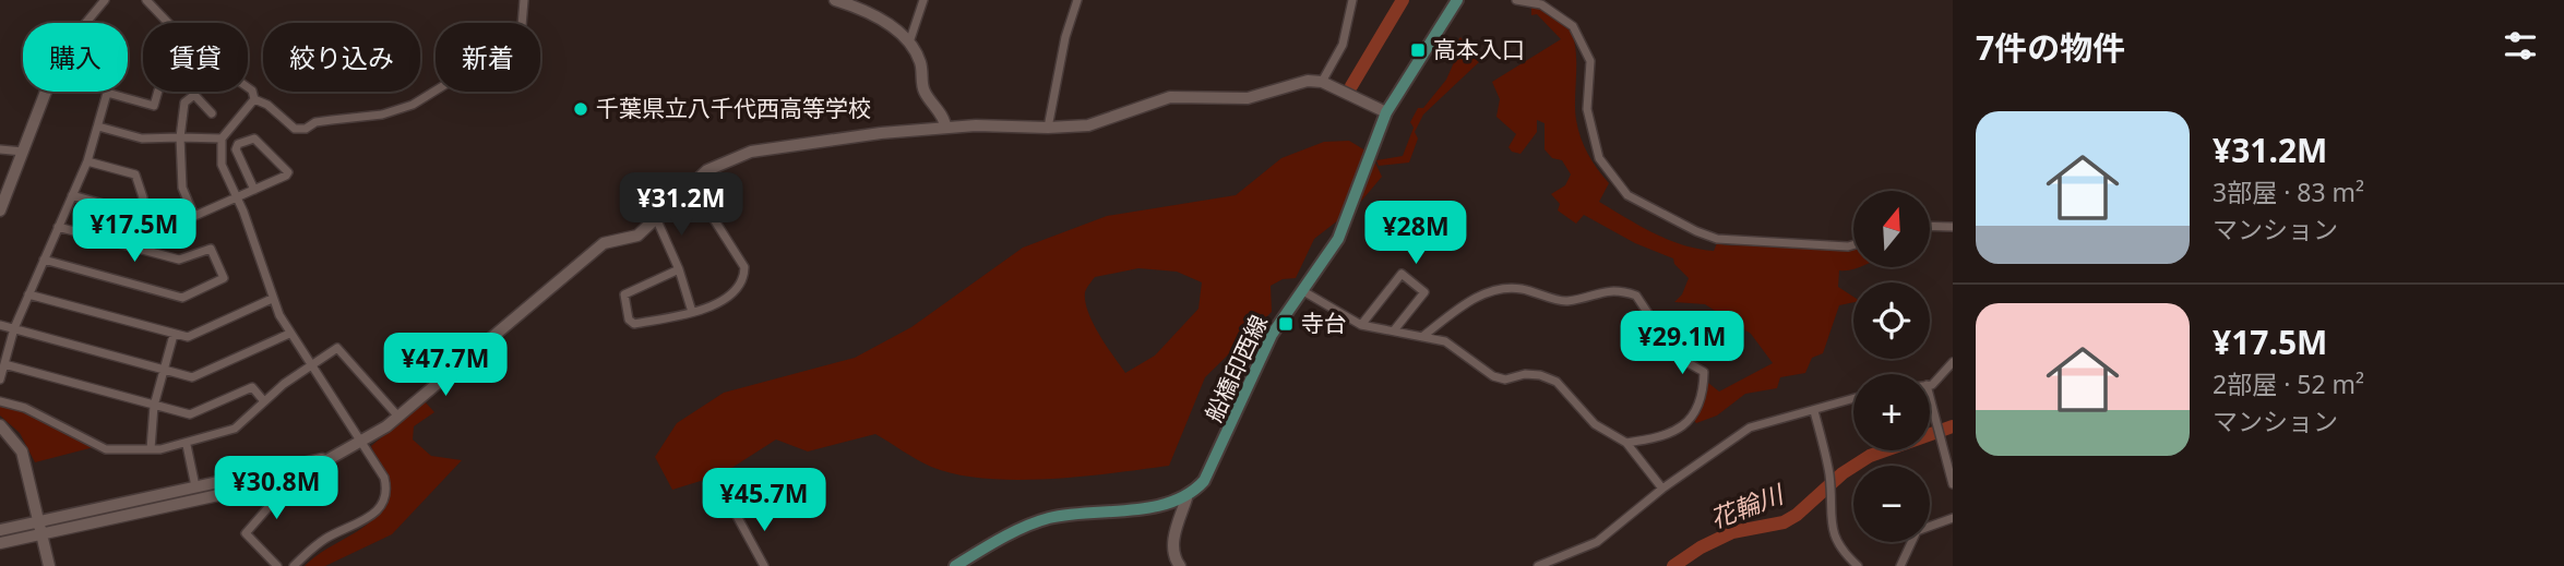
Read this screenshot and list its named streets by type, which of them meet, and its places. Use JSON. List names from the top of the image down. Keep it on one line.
{"streets":{"main road":["船橋印西線"]},"water":["花輪川"],"places":{"transit":["高本入口","寺台"],"other":["千葉県立八千代西高等学校"]},"north":"top","page":{"heading":"7件の物件","chip":["購入","賃貸","絞り込み","新着"],"list":[{"name":"¥31.2M","note":"3部屋 · 83 m² · マンション"},{"name":"¥17.5M","note":"2部屋 · 52 m² · マンション"}],"price":["¥31.2M","¥17.5M","¥28M","¥29.1M","¥47.7M","¥30.8M","¥45.7M"],"map_buttons":["+","−"]}}
